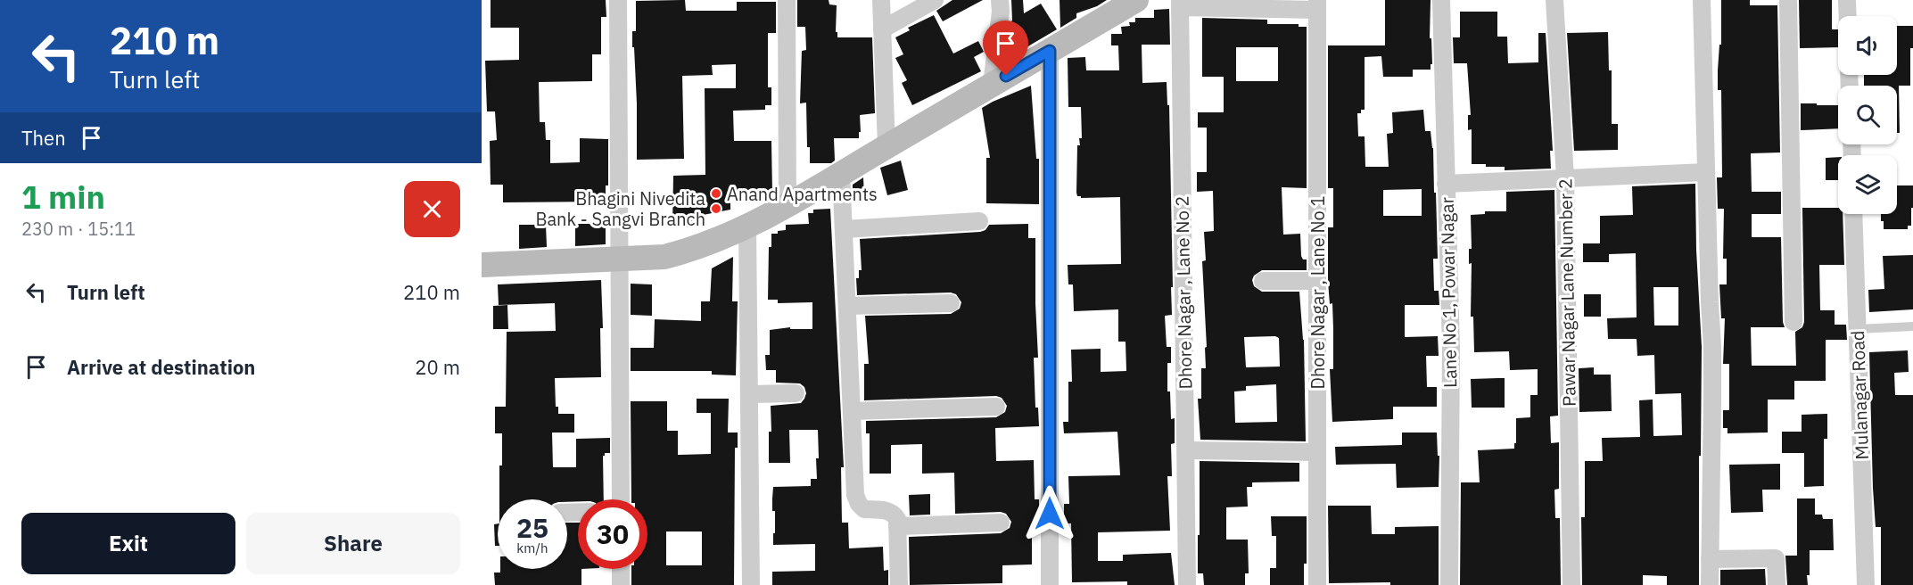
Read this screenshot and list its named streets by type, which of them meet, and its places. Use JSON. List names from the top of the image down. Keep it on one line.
{"streets":{"street":["Dhore Nagar , Lane No 2","Dhore Nagar , Lane No 1","Lane No 1, Powar Nagar","Pawar Nagar Lane Number 2","Mulanagar Road"]},"places":["Anand Apartments","Bhagini Nivedita Bank - Sangvi Branch"],"page":{"turn":["210 m","Turn left"],"then":"Then","heading":["1 min","230 m · 15:11"],"list":[{"name":"Turn left","value":"210 m"},{"name":"Arrive at destination","value":"20 m"}],"speed":"25 km/h","limit":"30","buttons":["Exit","Share"]}}
